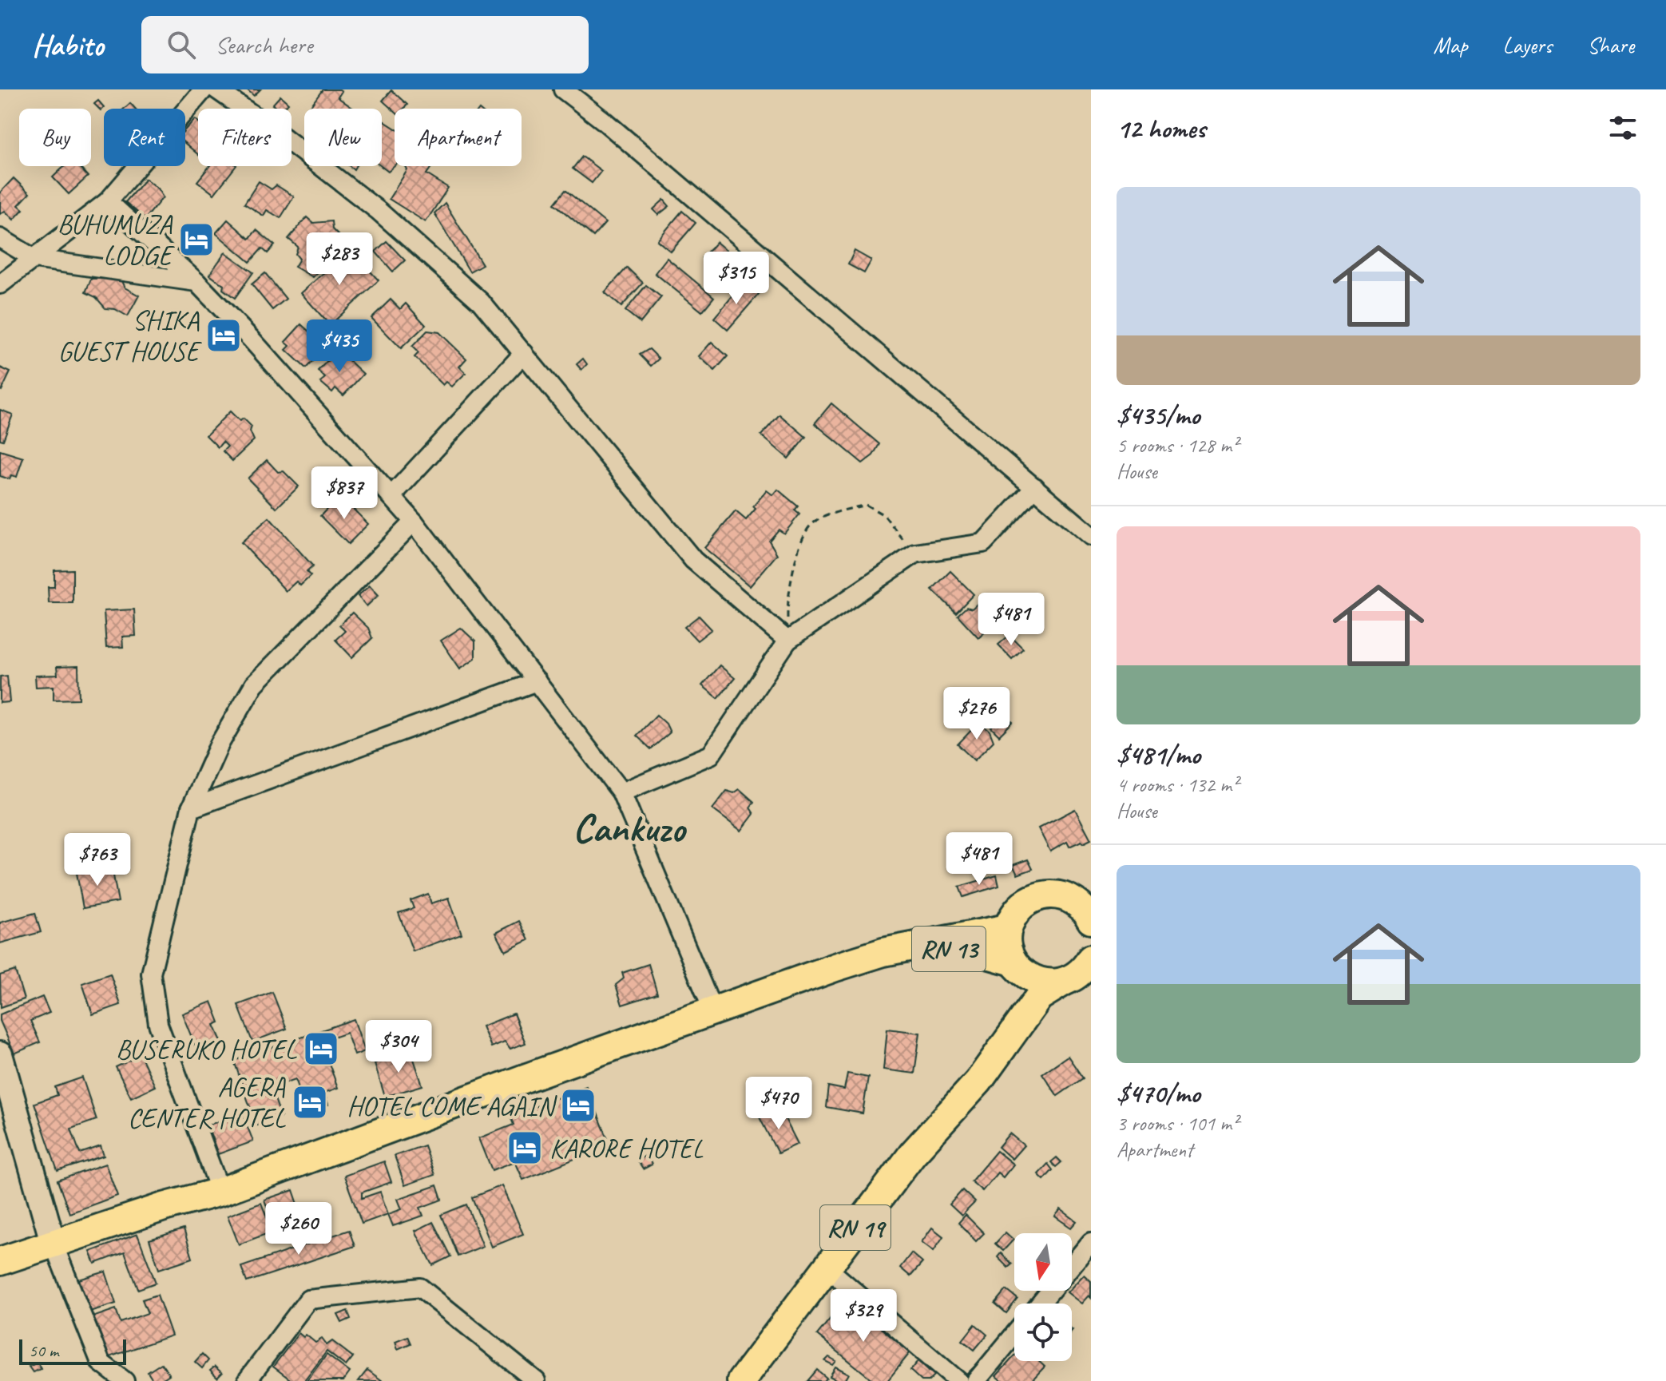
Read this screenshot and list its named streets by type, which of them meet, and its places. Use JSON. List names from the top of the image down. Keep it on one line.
{"streets":{"main road":["RN 13","RN 19"]},"crossings":[["RN 13","RN 19"]],"districts":["Cankuzo"],"places":{"hotel":["BUHUMUZA LODGE","SHIKA GUEST HOUSE","BUSERUKO HOTEL","AGERA CENTER HOTEL","HOTEL COME AGAIN","KARORE HOTEL"]},"scale_bar":"50 m","north":"bottom","page":{"header":"Habito","search":"Search here","nav":["Map","Layers","Share"],"heading":"12 homes","chip":["Buy","Rent","Filters","New","Apartment"],"list":[{"name":"$435/mo","note":"5 rooms · 128 m² · House"},{"name":"$481/mo","note":"4 rooms · 132 m² · House"},{"name":"$470/mo","note":"3 rooms · 101 m² · Apartment"}],"price":["$283","$315","$435","$837","$481","$276","$481","$763","$304","$470","$260","$329"],"scale":"50 m"}}
